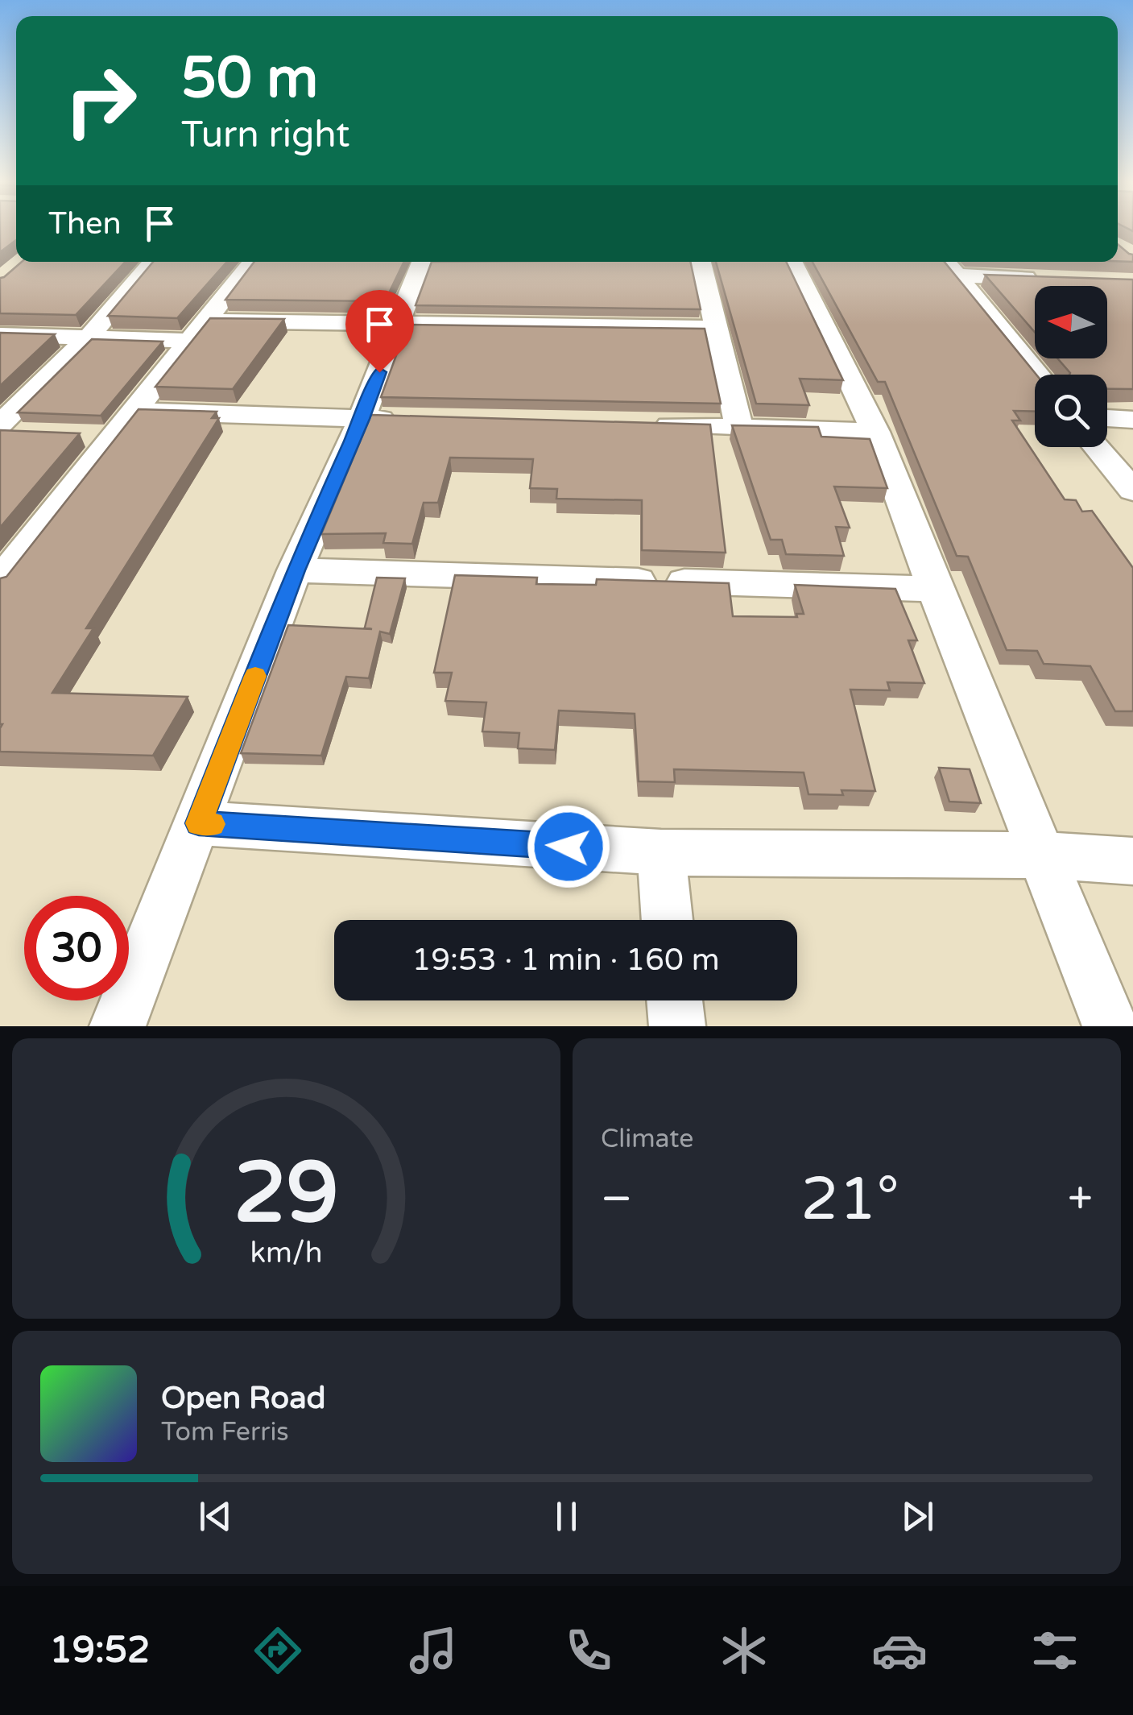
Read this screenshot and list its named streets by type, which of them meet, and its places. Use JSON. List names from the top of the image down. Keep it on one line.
{"north":"left","page":{"turn":["50 m","Turn right"],"then":"Then","limit":"30","trip":"19:53 · 1 min · 160 m","tile":"Climate","heat":["−","21°","+"],"song":["Open Road","Tom Ferris"],"tabs":"19:52","gauge":["29","km/h"]}}
